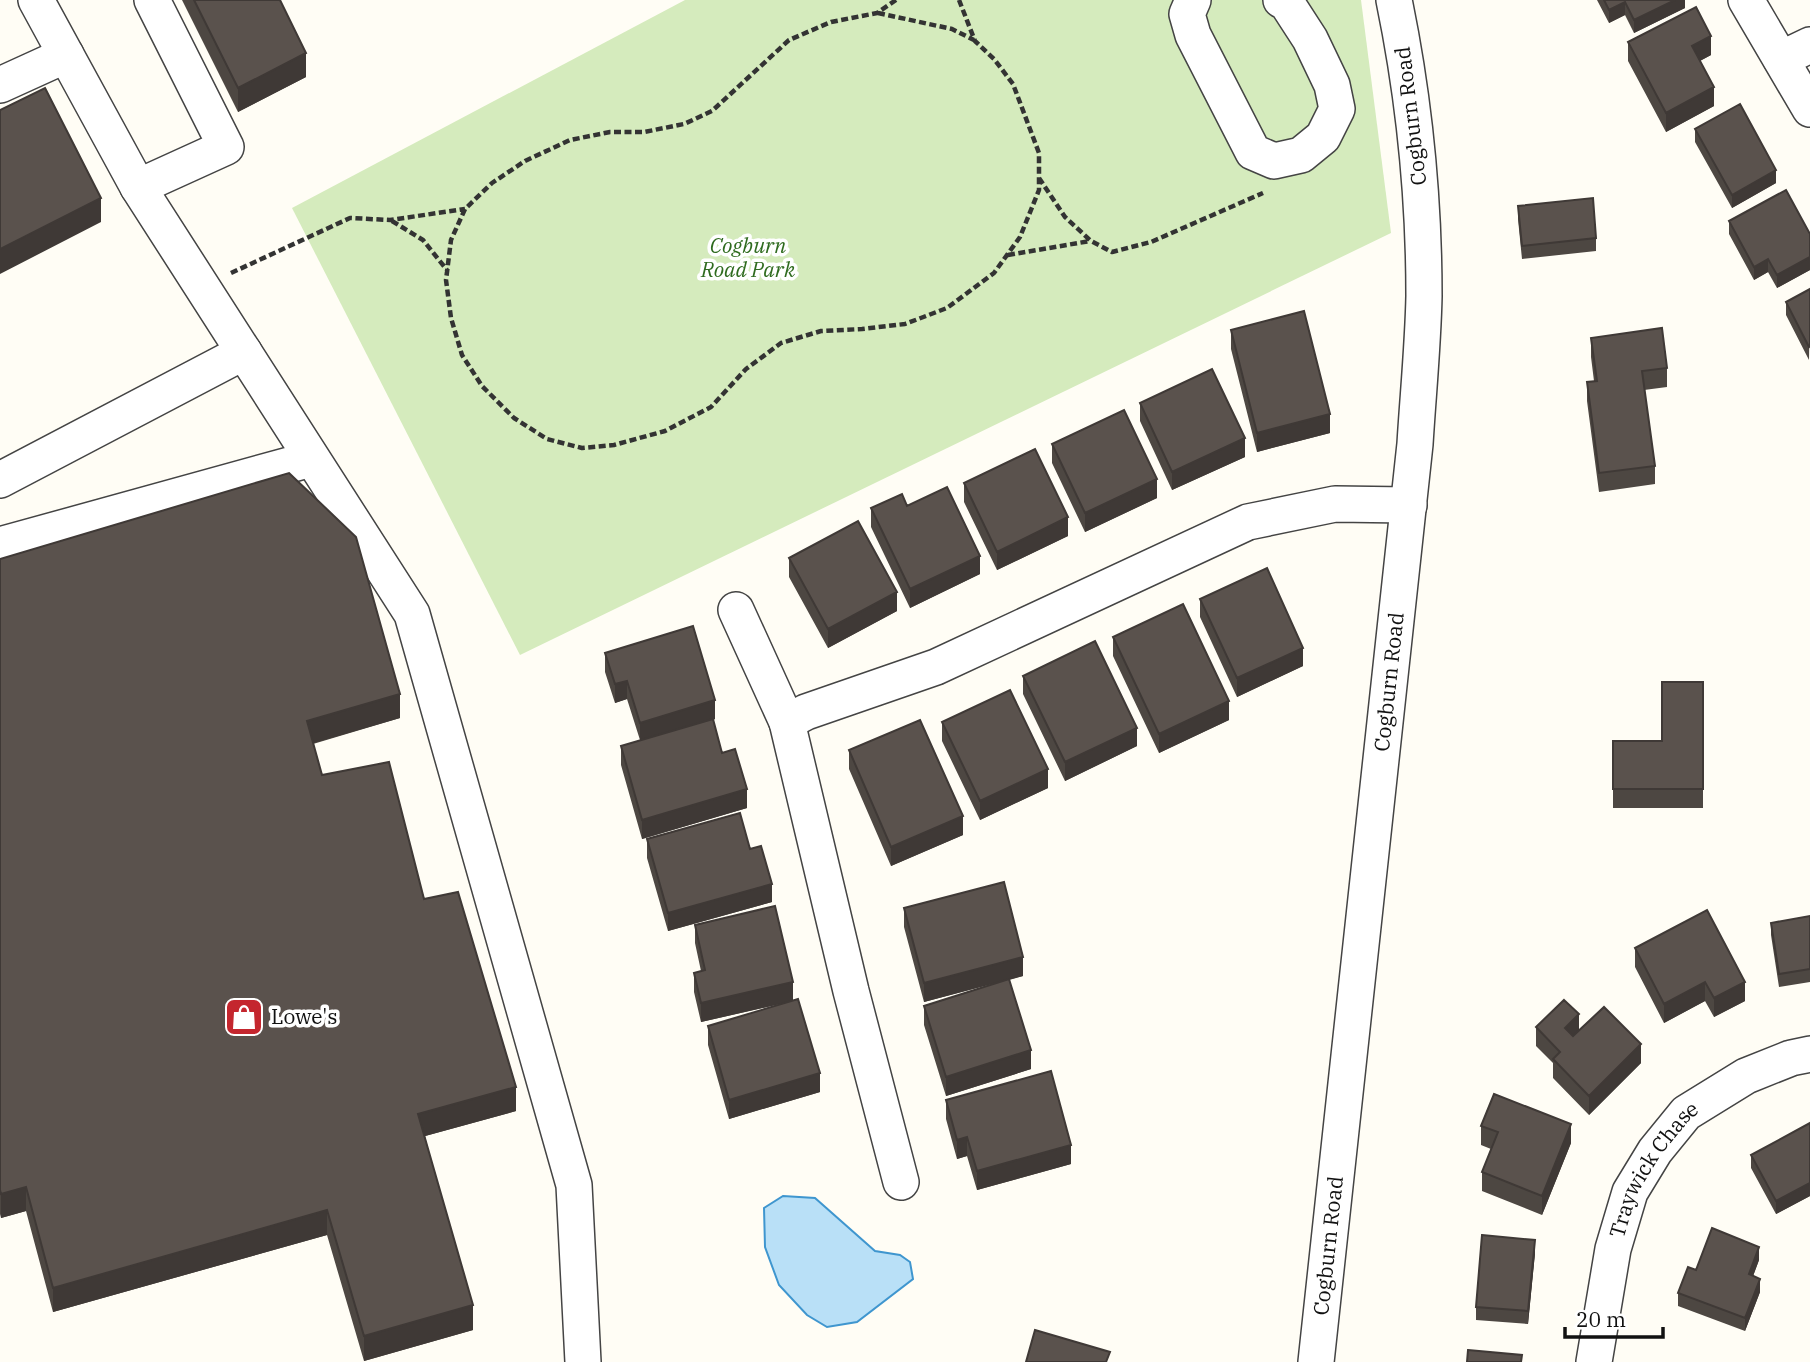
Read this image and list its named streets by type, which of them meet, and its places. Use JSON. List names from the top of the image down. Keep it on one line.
{"streets":{"street":["Cogburn Road","Traywick Chase"]},"parks":["Cogburn Road Park"],"places":{"shop":["Lowe's"]},"scale_bar":"20 m"}
